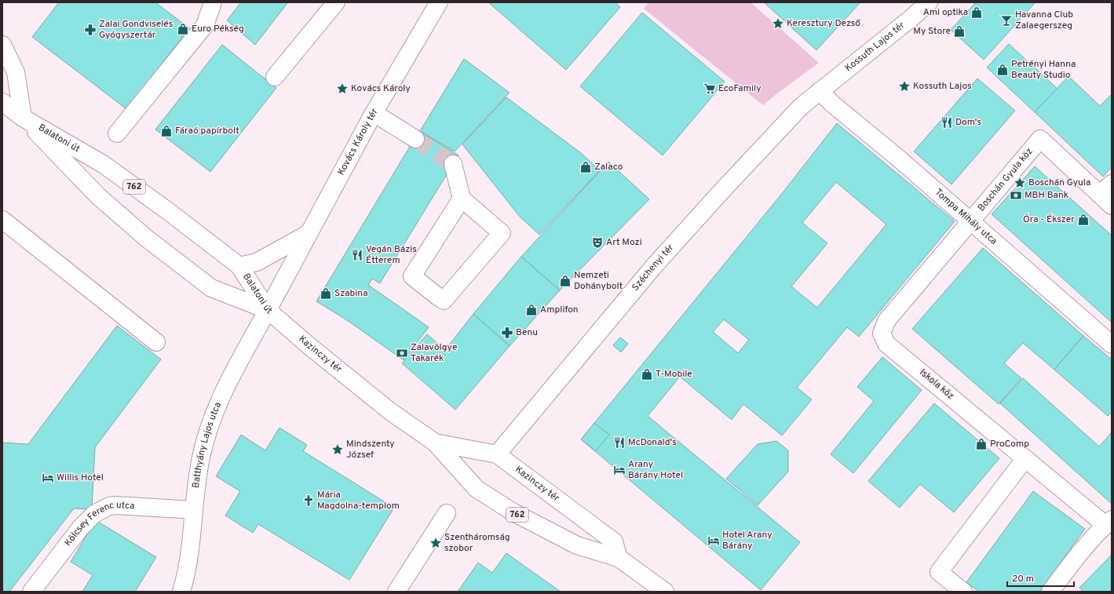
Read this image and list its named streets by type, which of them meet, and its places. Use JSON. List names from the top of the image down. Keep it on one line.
{"streets":{"street":["Kossuth Lajos tér","Balatoni út","Kovács Károly tér","Boschán Gyula köz","762","Tompa Mihály utca","Széchenyi tér","Kazinczy tér","Iskola köz","Batthyány Lajos utca","Kölcsey Ferenc utca"]},"crossings":[["Kossuth Lajos tér","Tompa Mihály utca"],["Kossuth Lajos tér","Széchenyi tér"],["Balatoni út","Kovács Károly tér"],["Balatoni út","Kazinczy tér"],["Balatoni út","Batthyány Lajos utca"],["Kovács Károly tér","Kazinczy tér"],["Kovács Károly tér","Batthyány Lajos utca"],["Boschán Gyula köz","Tompa Mihály utca"],["Boschán Gyula köz","Iskola köz"],["Tompa Mihály utca","Széchenyi tér"],["Tompa Mihály utca","Iskola köz"],["Széchenyi tér","Kazinczy tér"],["Kazinczy tér","Batthyány Lajos utca"],["Batthyány Lajos utca","Kölcsey Ferenc utca"]],"places":{"shop":["Ami optika","Euro Pékség","My Store","Petrényi Hanna Beauty Studio","Fáraó papírbolt","Zalaco","Óra - Ékszer","Nemzeti Dohánybolt","Szabina","Amplifon","T-Mobile","ProComp"],"bar":["Havanna Club Zalaegerszeg"],"place":["Keresztury Dezső","Kossuth Lajos","Kovács Károly","Boschán Gyula","Mindszenty József","Szentháromság szobor"],"pharmacy":["Zalai Gondviselés Gyógyszertár","Benu"],"supermarket":["EcoFamily"],"restaurant":["Dom's","Vegán Bázis Étterem","McDonald's"],"bank":["MBH Bank","Zalavölgye Takarék"],"theatre":["Art Mozi"],"hotel":["Arany Bárány Hotel","Willis Hotel","Hotel Arany Bárány"],"church":["Mária Magdolna-templom"]},"scale_bar":"20 m"}
